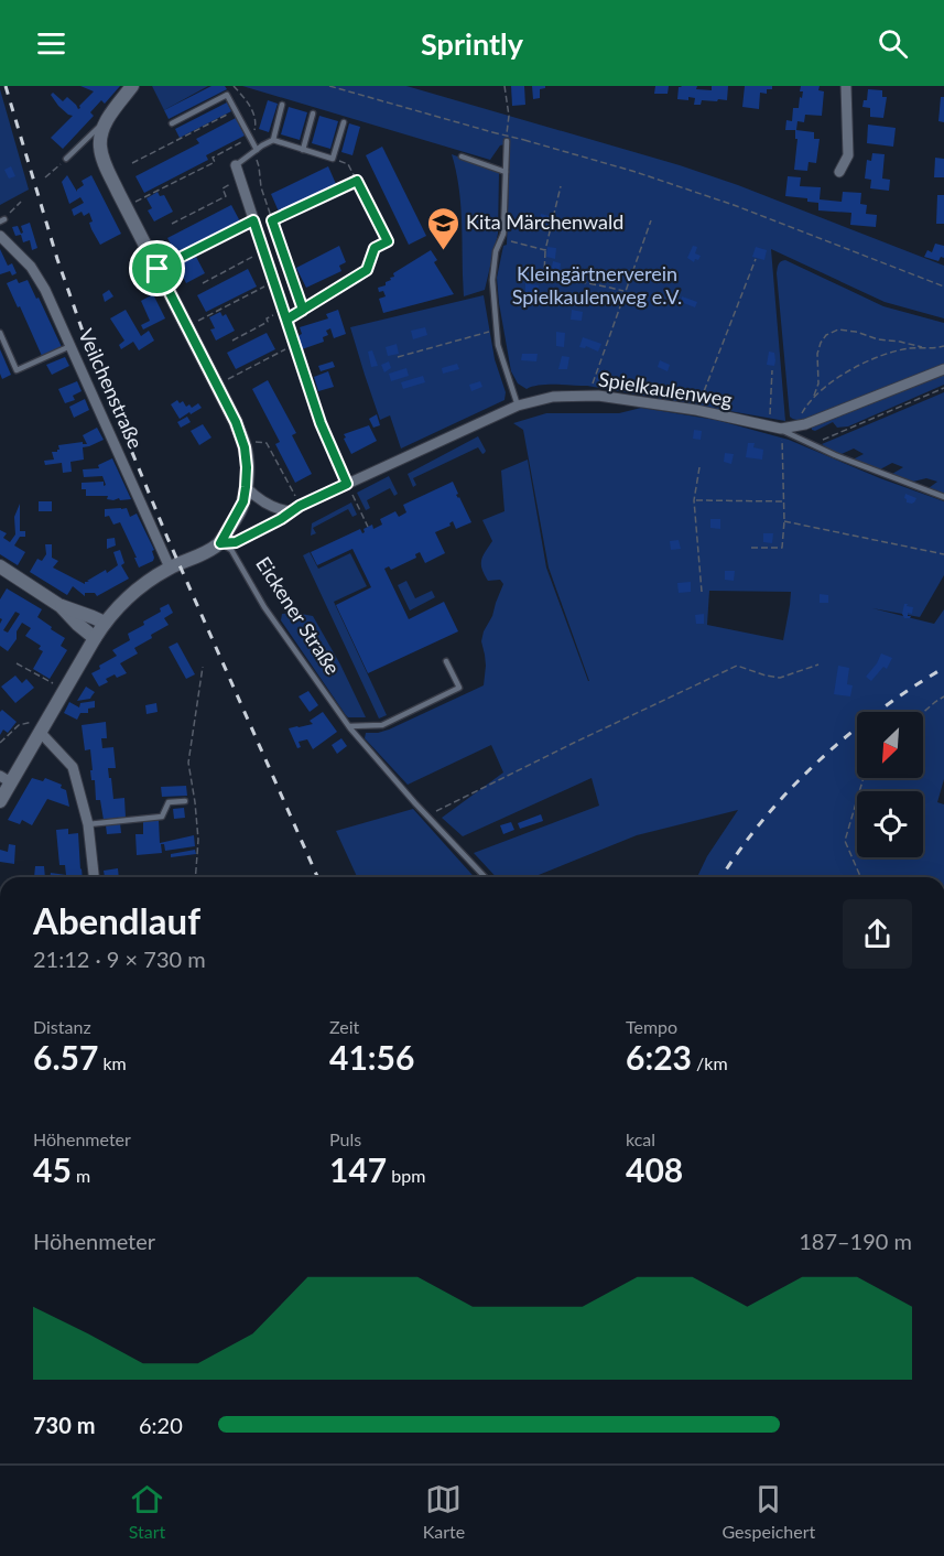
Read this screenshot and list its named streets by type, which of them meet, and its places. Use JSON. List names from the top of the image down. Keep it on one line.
{"streets":{"street":["Veilchenstraße","Spielkaulenweg"],"lane":["Eickener Straße"]},"crossings":[["Spielkaulenweg","Eickener Straße"]],"parks":["Kleingärtnerverein Spielkaulenweg e.V."],"places":{"school or university":["Kita Märchenwald"]},"north":"bottom left","page":{"header":"Sprintly","heading":["Abendlauf","21:12 · 9 × 730 m"],"stats":[["Distanz","6.57 km"],["Zeit","41:56"],["Tempo","6:23 /km"],["Höhenmeter","45 m"],["Puls","147 bpm"],["kcal","408"]],"chart":["Höhenmeter","187–190 m"],"list":[{"name":"730 m","note":"6:20"}],"tabs":["Start","Karte","Gespeichert"]}}
